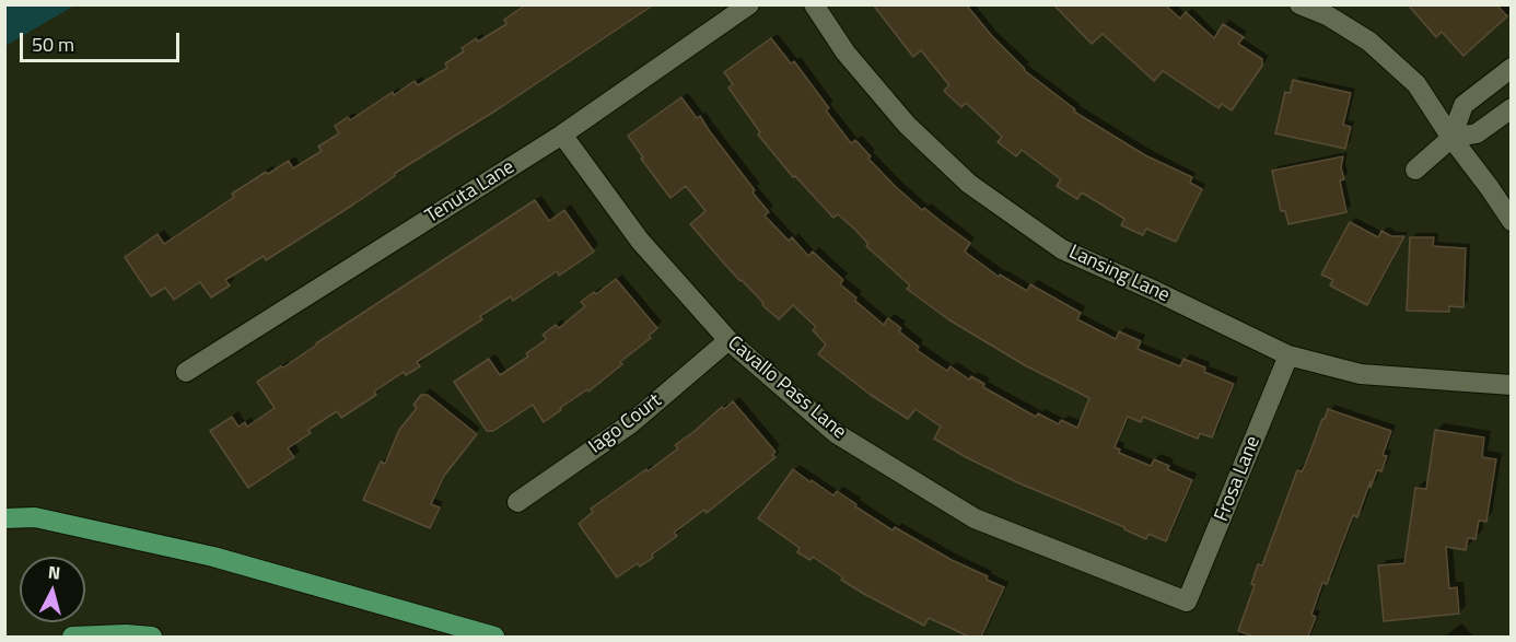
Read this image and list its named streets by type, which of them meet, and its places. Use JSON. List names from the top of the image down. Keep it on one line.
{"streets":{"street":["Tenuta Lane","Lansing Lane","Cavallo Pass Lane","Iago Court","Frosa Lane"]},"crossings":[["Tenuta Lane","Cavallo Pass Lane"],["Lansing Lane","Frosa Lane"],["Cavallo Pass Lane","Iago Court"],["Cavallo Pass Lane","Frosa Lane"]],"scale_bar":"50 m","north":"top"}
